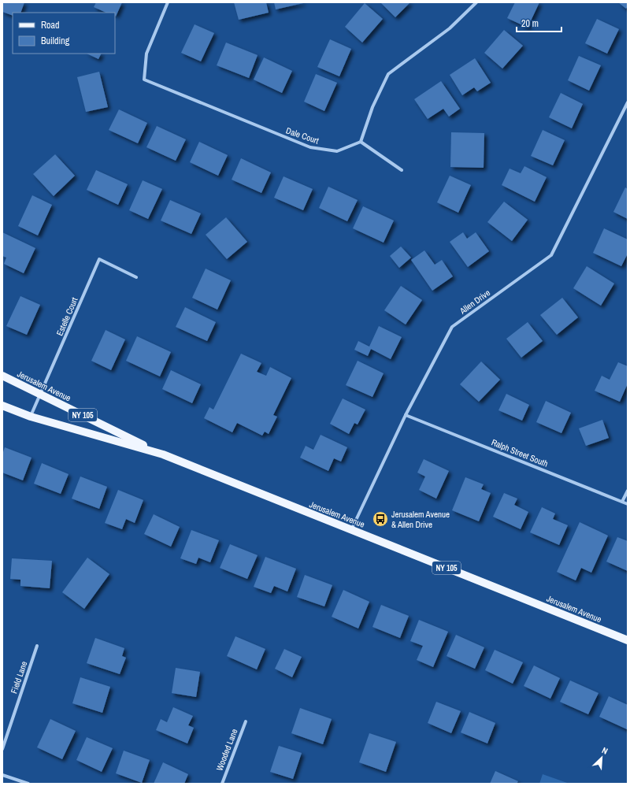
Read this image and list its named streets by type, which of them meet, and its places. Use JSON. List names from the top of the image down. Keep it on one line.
{"streets":{"main road":["Jerusalem Avenue","NY 105"],"street":["Dale Court","Allen Drive","Estelle Court","Ralph Street South","Field Lane","Wooded Lane"]},"crossings":[["Allen Drive","Jerusalem Avenue"],["Allen Drive","Ralph Street South"],["Estelle Court","Jerusalem Avenue"]],"places":{"bus stop":["Jerusalem Avenue & Allen Drive"]},"legend":["Road","Building"],"scale_bar":"20 m","north":"top right"}
